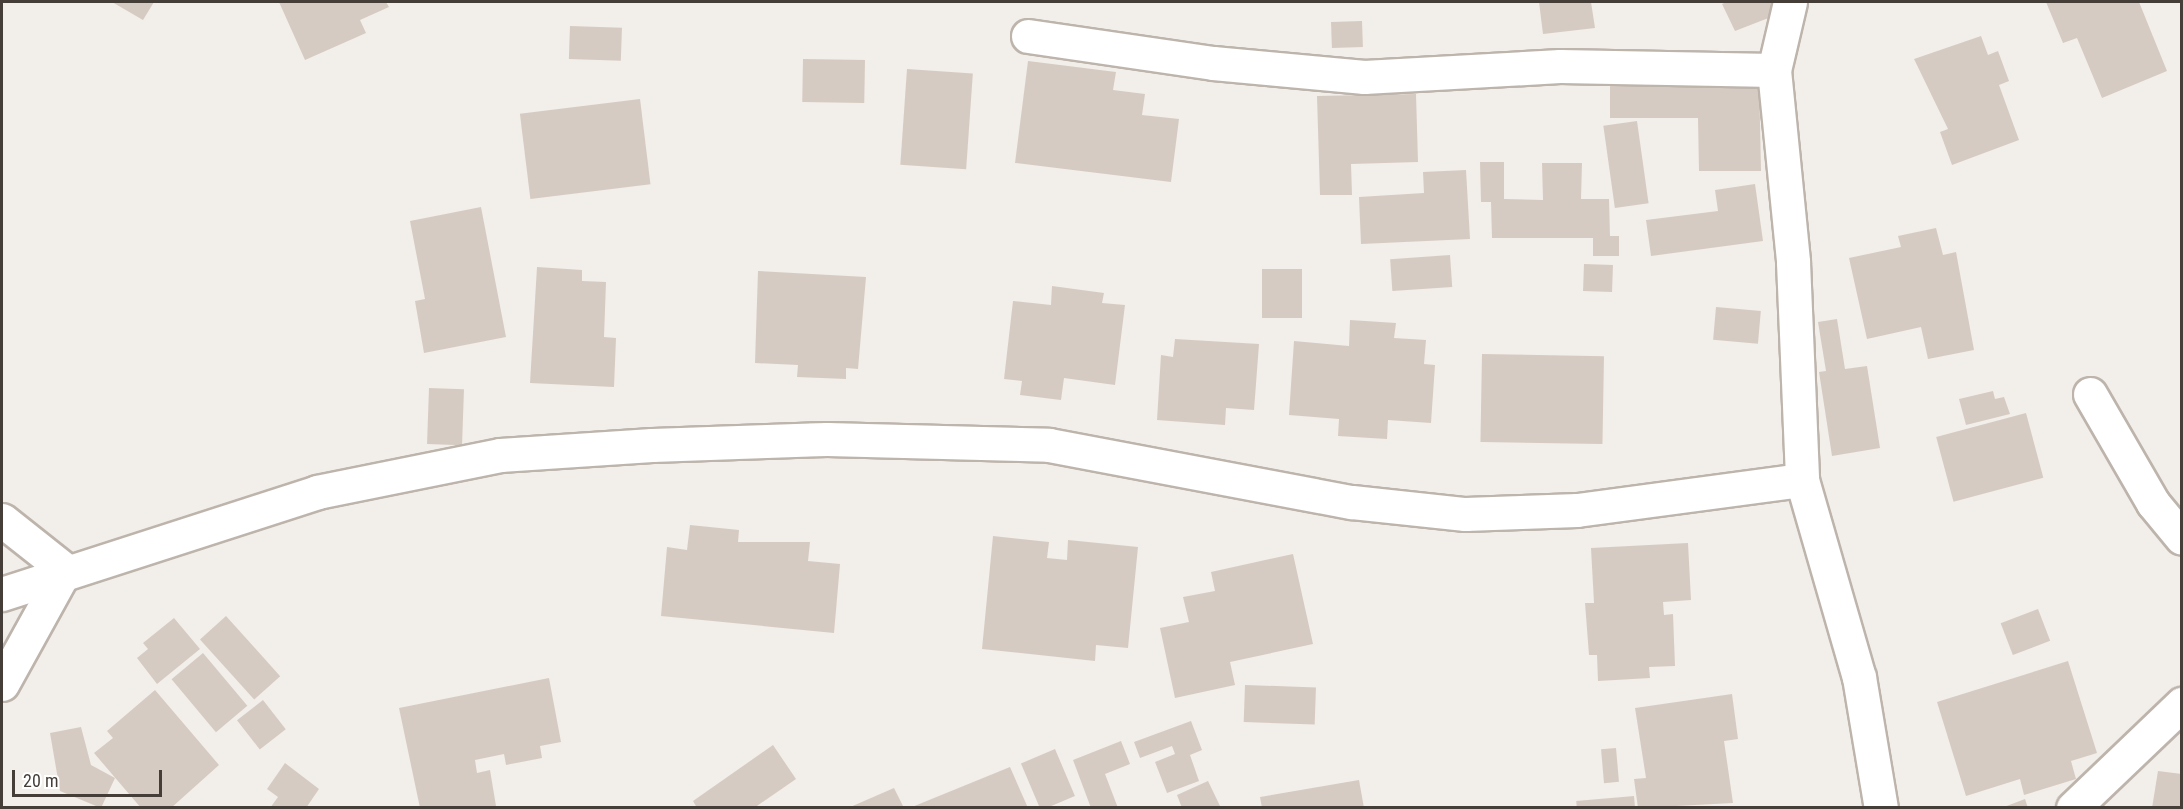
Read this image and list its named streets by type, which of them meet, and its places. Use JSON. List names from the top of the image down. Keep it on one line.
{"scale_bar":"20 m"}
